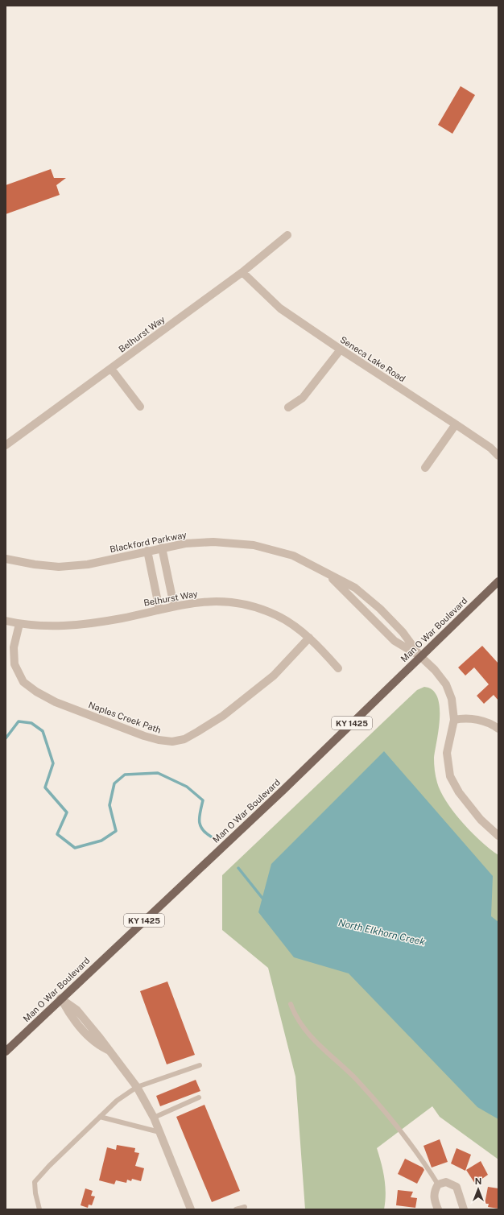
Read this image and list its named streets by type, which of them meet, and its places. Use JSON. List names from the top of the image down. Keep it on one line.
{"streets":{"main road":["Man O War Boulevard","KY 1425"],"street":["Belhurst Way","Seneca Lake Road","Blackford Parkway","Naples Creek Path"]},"crossings":[["Belhurst Way","Seneca Lake Road"],["Belhurst Way","Naples Creek Path"],["Blackford Parkway","Man O War Boulevard"]],"water":["North Elkhorn Creek"],"north":"top"}
